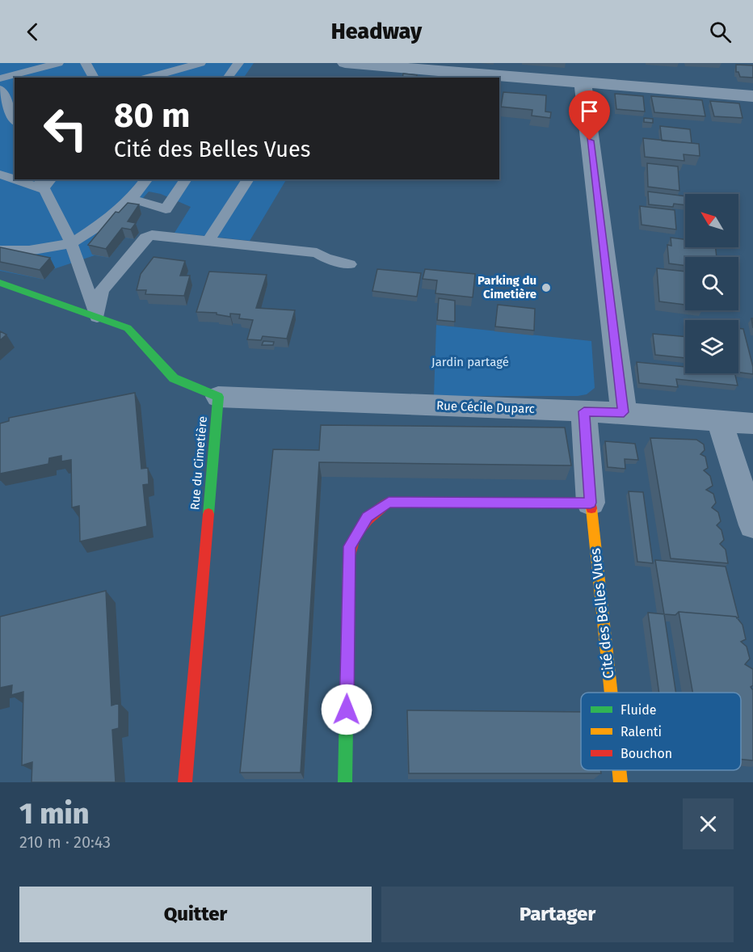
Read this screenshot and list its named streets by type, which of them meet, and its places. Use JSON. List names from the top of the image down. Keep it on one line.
{"streets":{"street":["Rue Cécile Duparc","Rue du Cimetière","Cité des Belles Vues"]},"crossings":[["Rue Cécile Duparc","Rue du Cimetière"],["Rue Cécile Duparc","Cité des Belles Vues"]],"parks":["Jardin partagé"],"places":["Parking du Cimetière"],"legend":["Fluide","Ralenti","Bouchon"],"north":"top left","page":{"header":"Headway","turn":["80 m","Cité des Belles Vues"],"heading":["1 min","210 m · 20:43"],"buttons":["Quitter","Partager"]}}
